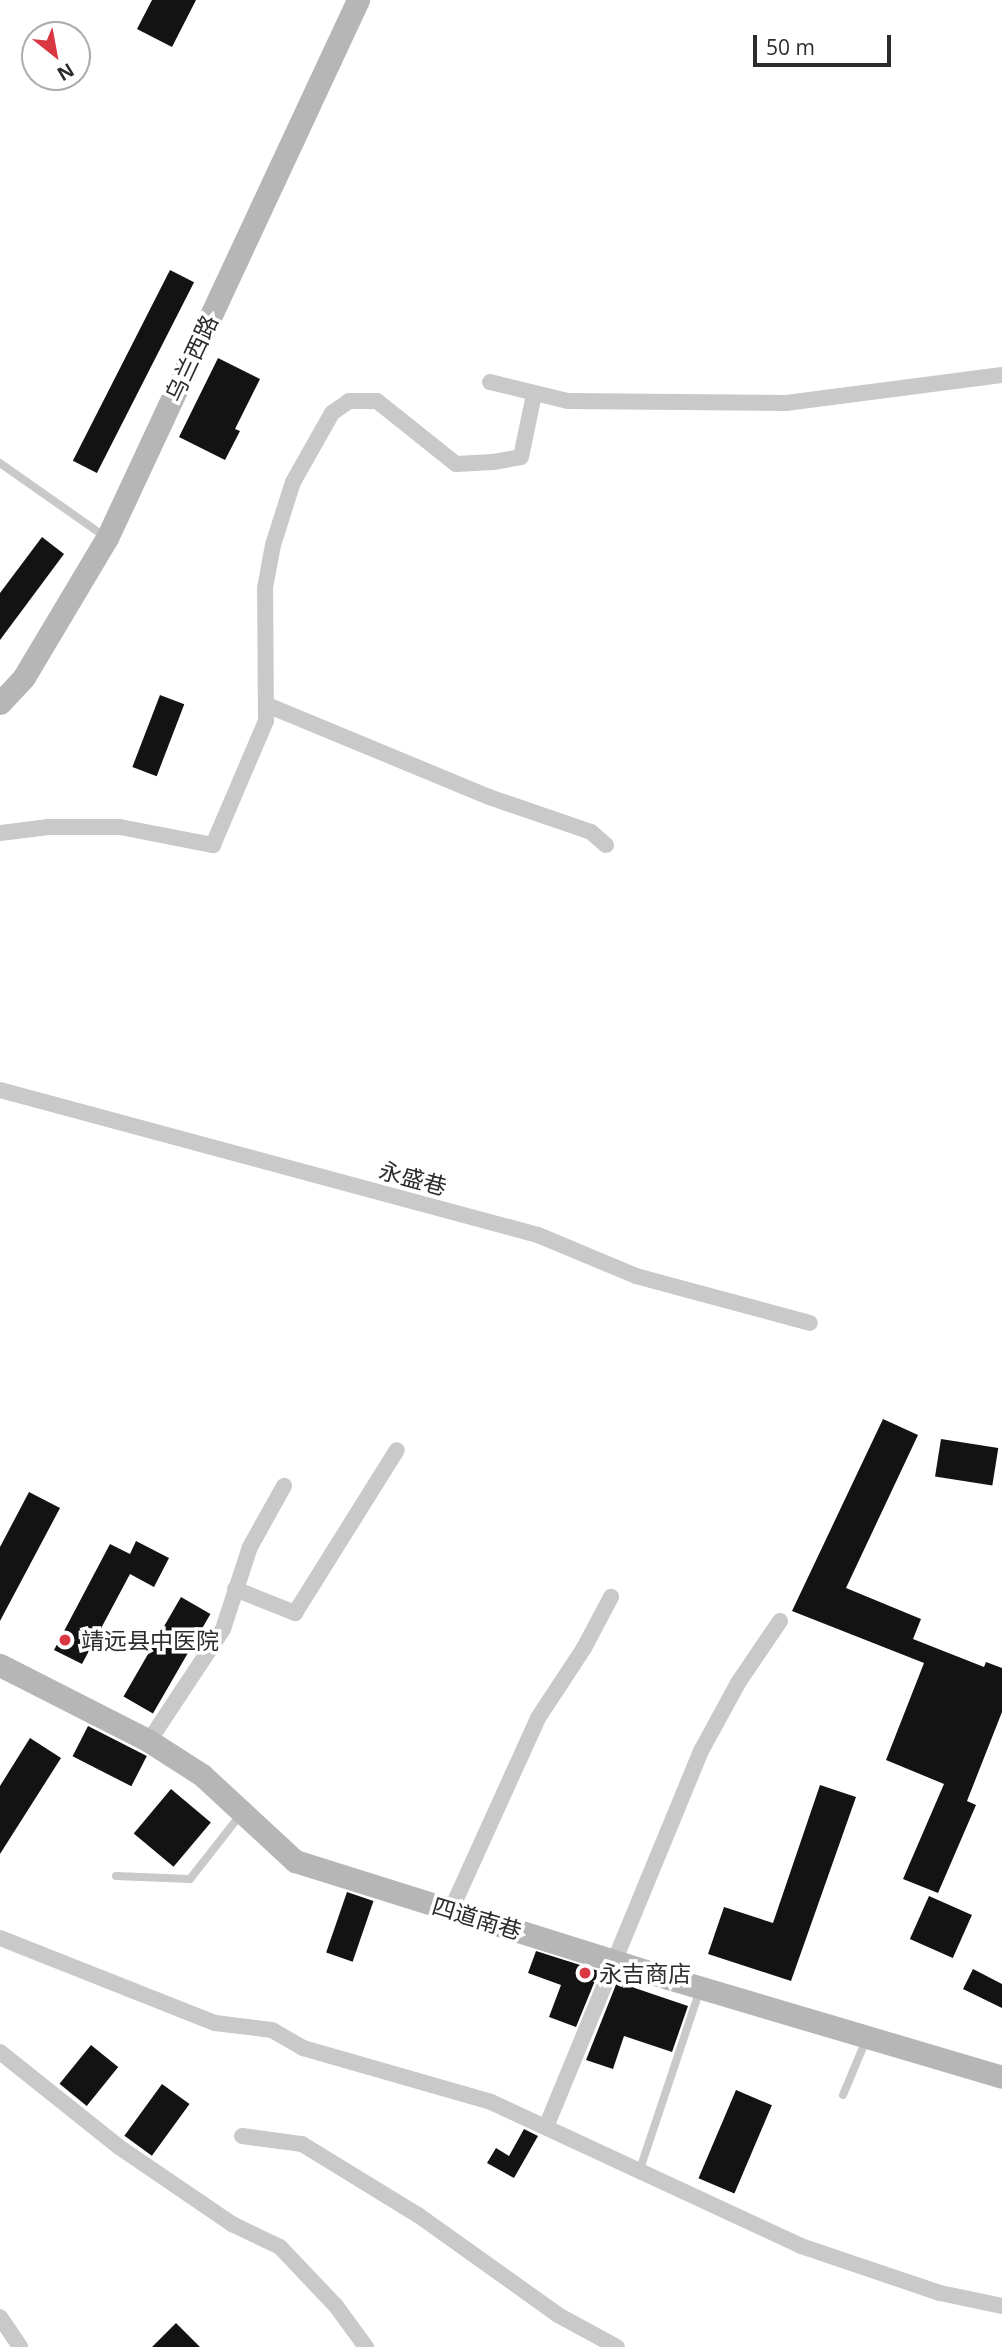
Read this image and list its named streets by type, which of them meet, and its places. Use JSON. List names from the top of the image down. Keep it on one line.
{"streets":{"street":["乌兰西路","永盛巷","四道南巷"]},"places":["靖远县中医院","永吉商店"],"scale_bar":"50 m","north":"bottom right"}
